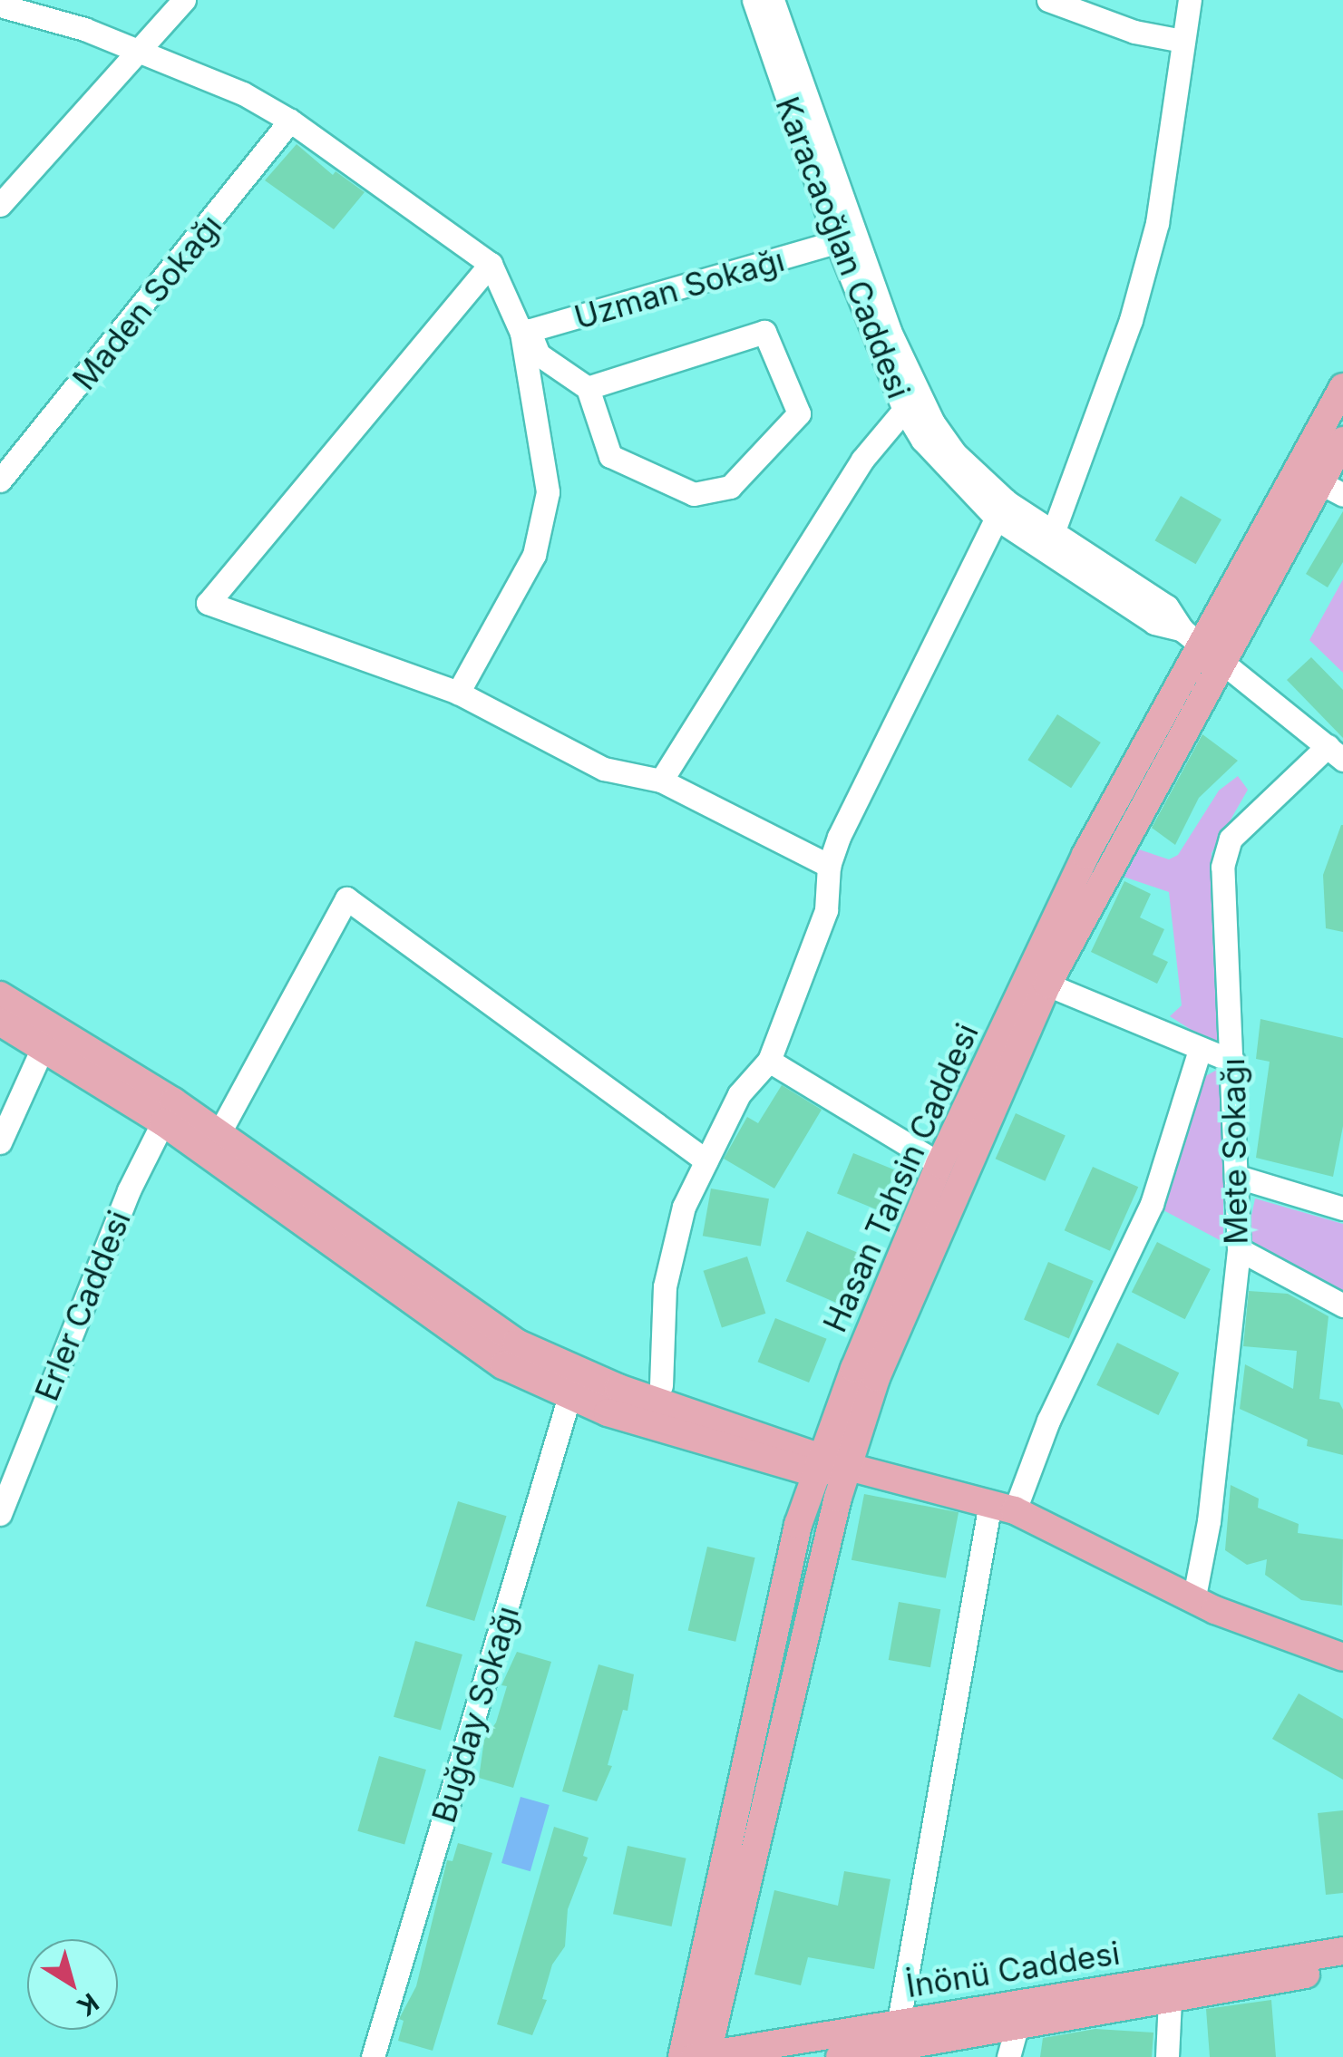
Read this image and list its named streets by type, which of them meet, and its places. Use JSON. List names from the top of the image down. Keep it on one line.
{"streets":{"main road":["Hasan Tahsin Caddesi","İnönü Caddesi"],"street":["Karacaoğlan Caddesi","Uzman Sokağı","Maden Sokağı","Mete Sokağı","Erler Caddesi","Buğday Sokağı"]},"crossings":[["Karacaoğlan Caddesi","Uzman Sokağı"],["Karacaoğlan Caddesi","Mete Sokağı"],["Karacaoğlan Caddesi","Hasan Tahsin Caddesi"],["Hasan Tahsin Caddesi","İnönü Caddesi"]],"north":"bottom right"}
